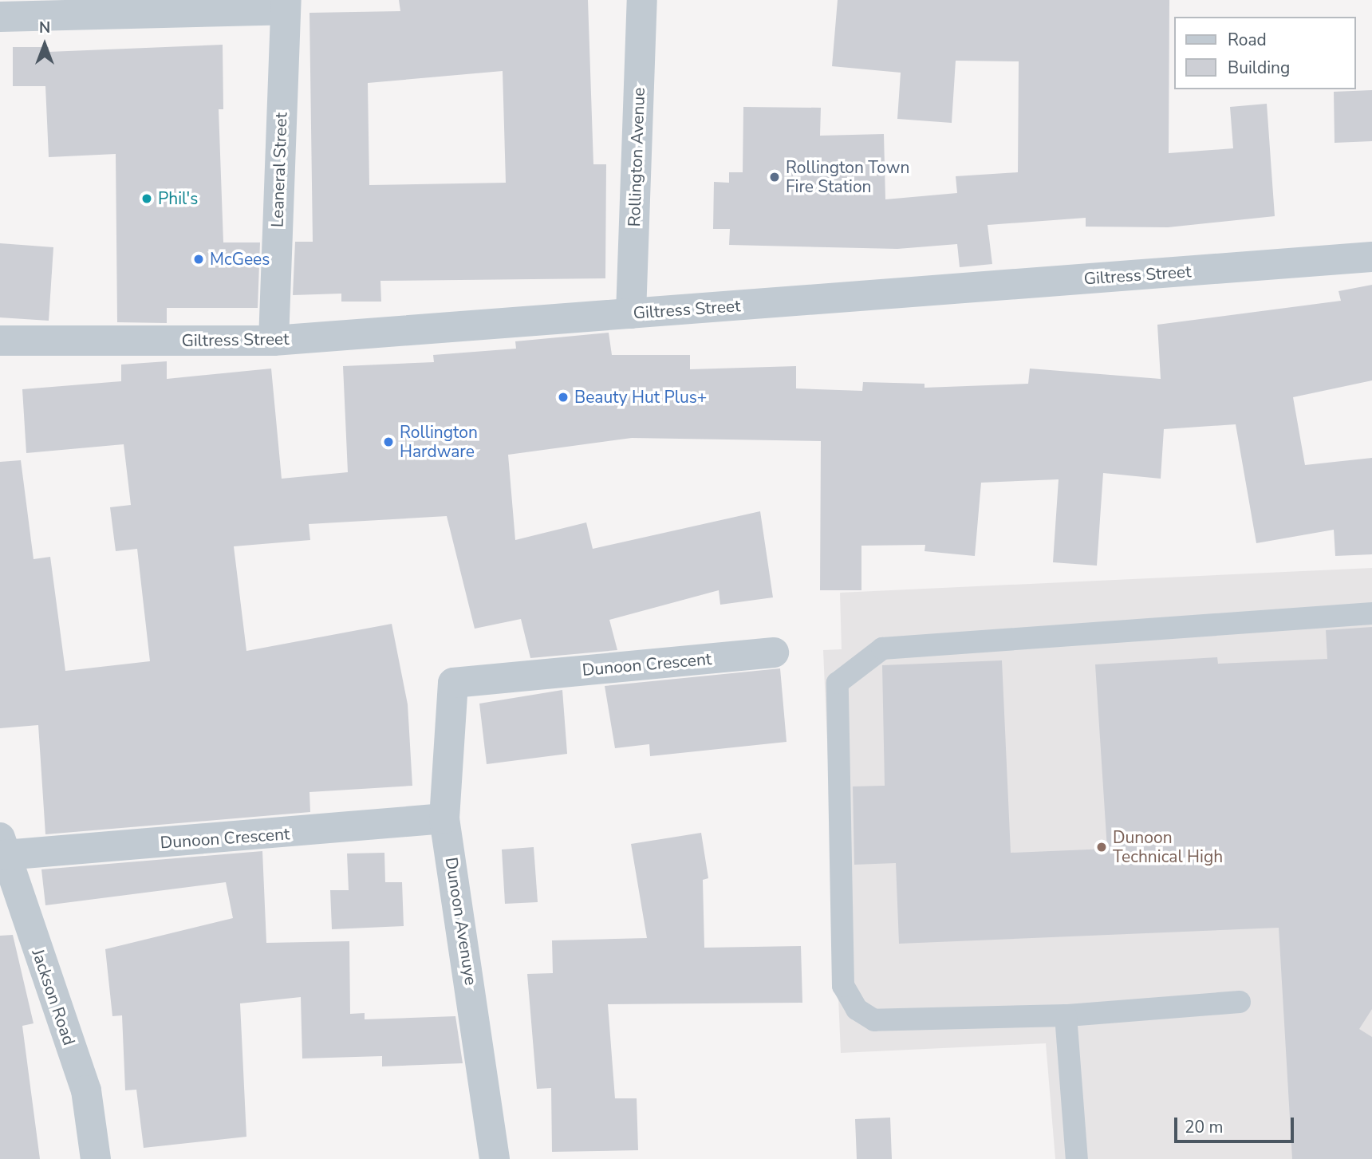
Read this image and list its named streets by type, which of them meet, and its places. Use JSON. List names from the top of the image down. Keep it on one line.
{"streets":{"street":["Rollington Avenue","Leaneral Street","Giltress Street","Dunoon Crescent","Dunoon Avenuye","Jackson Road"]},"crossings":[["Rollington Avenue","Giltress Street"],["Leaneral Street","Giltress Street"],["Dunoon Crescent","Dunoon Avenuye"],["Dunoon Crescent","Jackson Road"]],"places":["Rollington Town Fire Station","Phil's","McGees","Beauty Hut Plus+","Rollington Hardware","Dunoon Technical High"],"legend":["Road","Building"],"scale_bar":"20 m","north":"top"}
